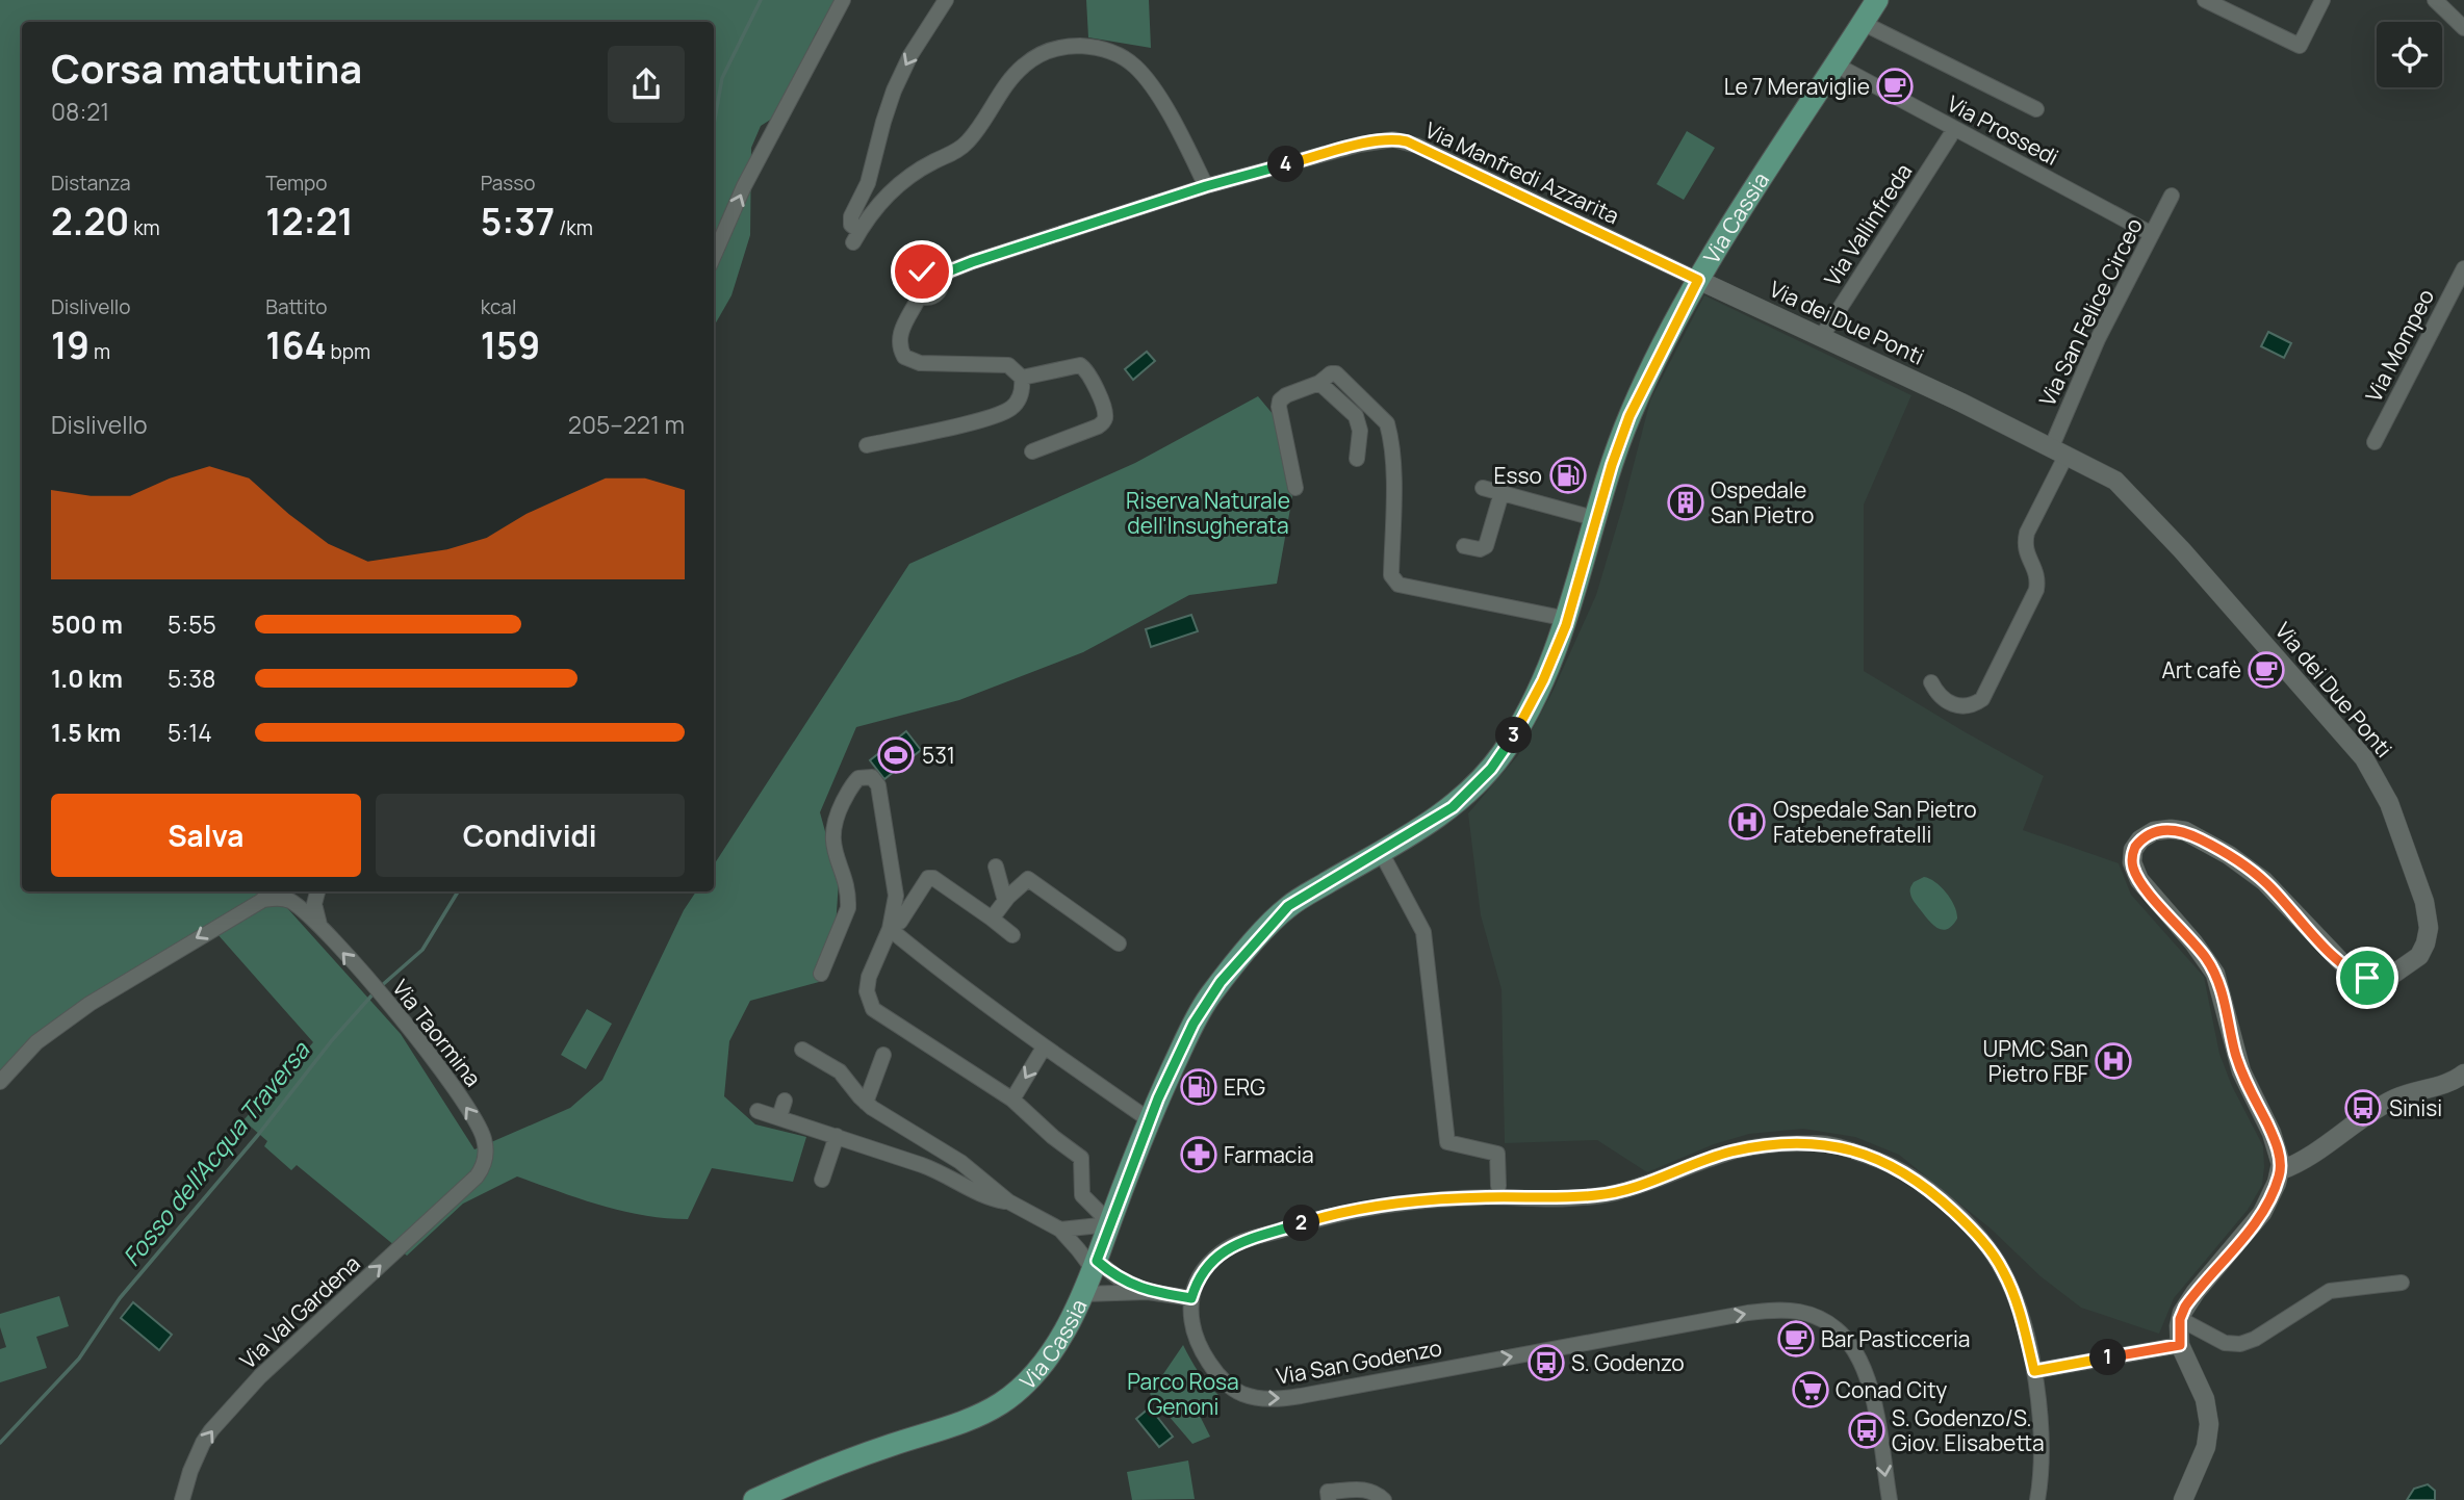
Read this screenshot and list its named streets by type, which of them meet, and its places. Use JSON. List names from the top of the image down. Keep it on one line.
{"streets":{"main road":["Via Cassia"],"street":["Via Prossedi","Via Manfredi Azzarita","Via Vallinfreda","Via San Felice Circeo","Via dei Due Ponti","Via Mompeo","Via Taormina","Via Val Gardena","Via San Godenzo"]},"crossings":[["Via Prossedi","Via Cassia"],["Via Prossedi","Via San Felice Circeo"],["Via Manfredi Azzarita","Via Cassia"],["Via Manfredi Azzarita","Via dei Due Ponti"],["Via Cassia","Via dei Due Ponti"],["Via Vallinfreda","Via dei Due Ponti"],["Via San Felice Circeo","Via dei Due Ponti"],["Via Taormina","Via Val Gardena"]],"one_way":["Via Taormina","Via Val Gardena","Via San Godenzo"],"water":["Fosso dell'Acqua Traversa"],"parks":["Riserva Naturale dell'Insugherata","Parco Rosa Genoni"],"places":{"cafe":["Le 7 Meraviglie","Art cafè","Bar Pasticceria"],"fuel station":["Esso","ERG"],"building":["Ospedale San Pietro"],"sports":["531"],"hospital":["Ospedale San Pietro Fatebenefratelli","UPMC San Pietro FBF"],"bus stop":["Sinisi","S. Godenzo","S. Godenzo/S. Giov. Elisabetta"],"pharmacy":["Farmacia"],"supermarket":["Conad City"]},"page":{"heading":["Corsa mattutina","08:21"],"pins":["4","3","2","1"],"stats":[["Distanza","2.20 km"],["Tempo","12:21"],["Passo","5:37 /km"],["Dislivello","19 m"],["Battito","164 bpm"],["kcal","159"]],"chart":["Dislivello","205–221 m"],"list":[{"name":"500 m","note":"5:55"},{"name":"1.0 km","note":"5:38"},{"name":"1.5 km","note":"5:14"}],"buttons":["Salva","Condividi"]}}
